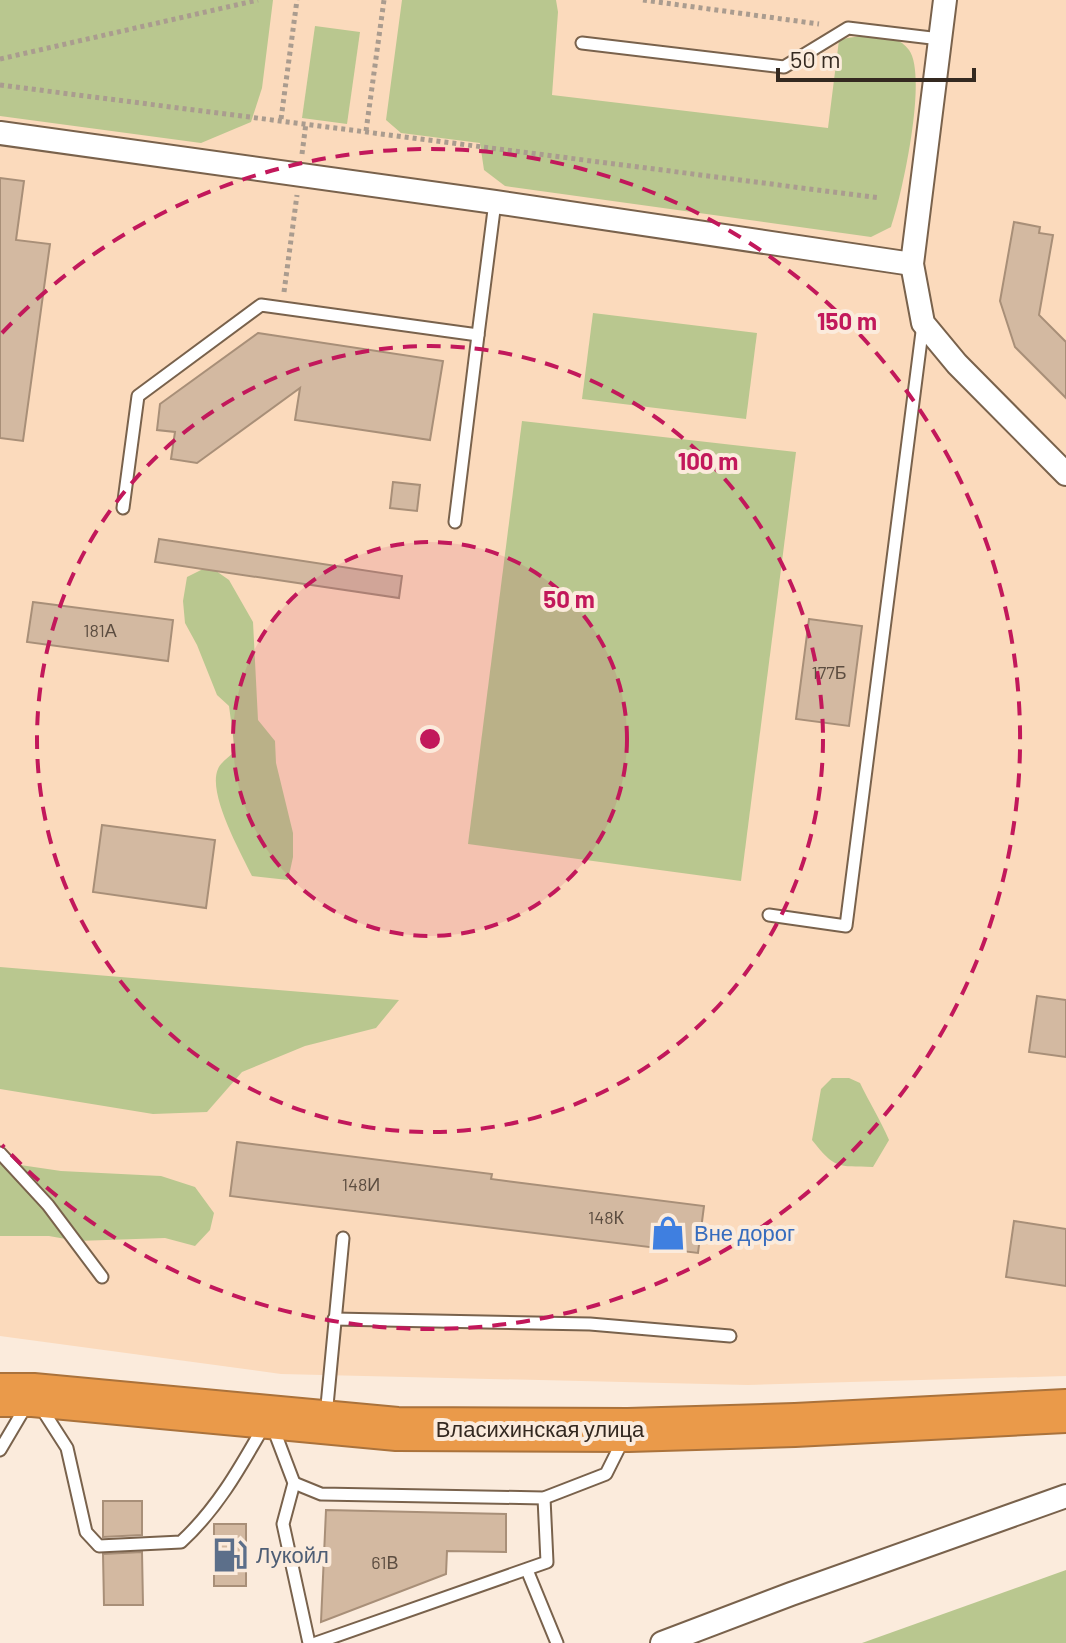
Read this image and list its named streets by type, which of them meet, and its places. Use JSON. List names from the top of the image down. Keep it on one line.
{"streets":{"highway":["Власихинская улица"]},"places":{"shop":["Вне дорог"],"fuel station":["Лукойл"]},"house_numbers":["181А","177Б","148И","148К","61В"],"scale_bar":"50 m","rings":["150 m","100 m","50 m"]}
